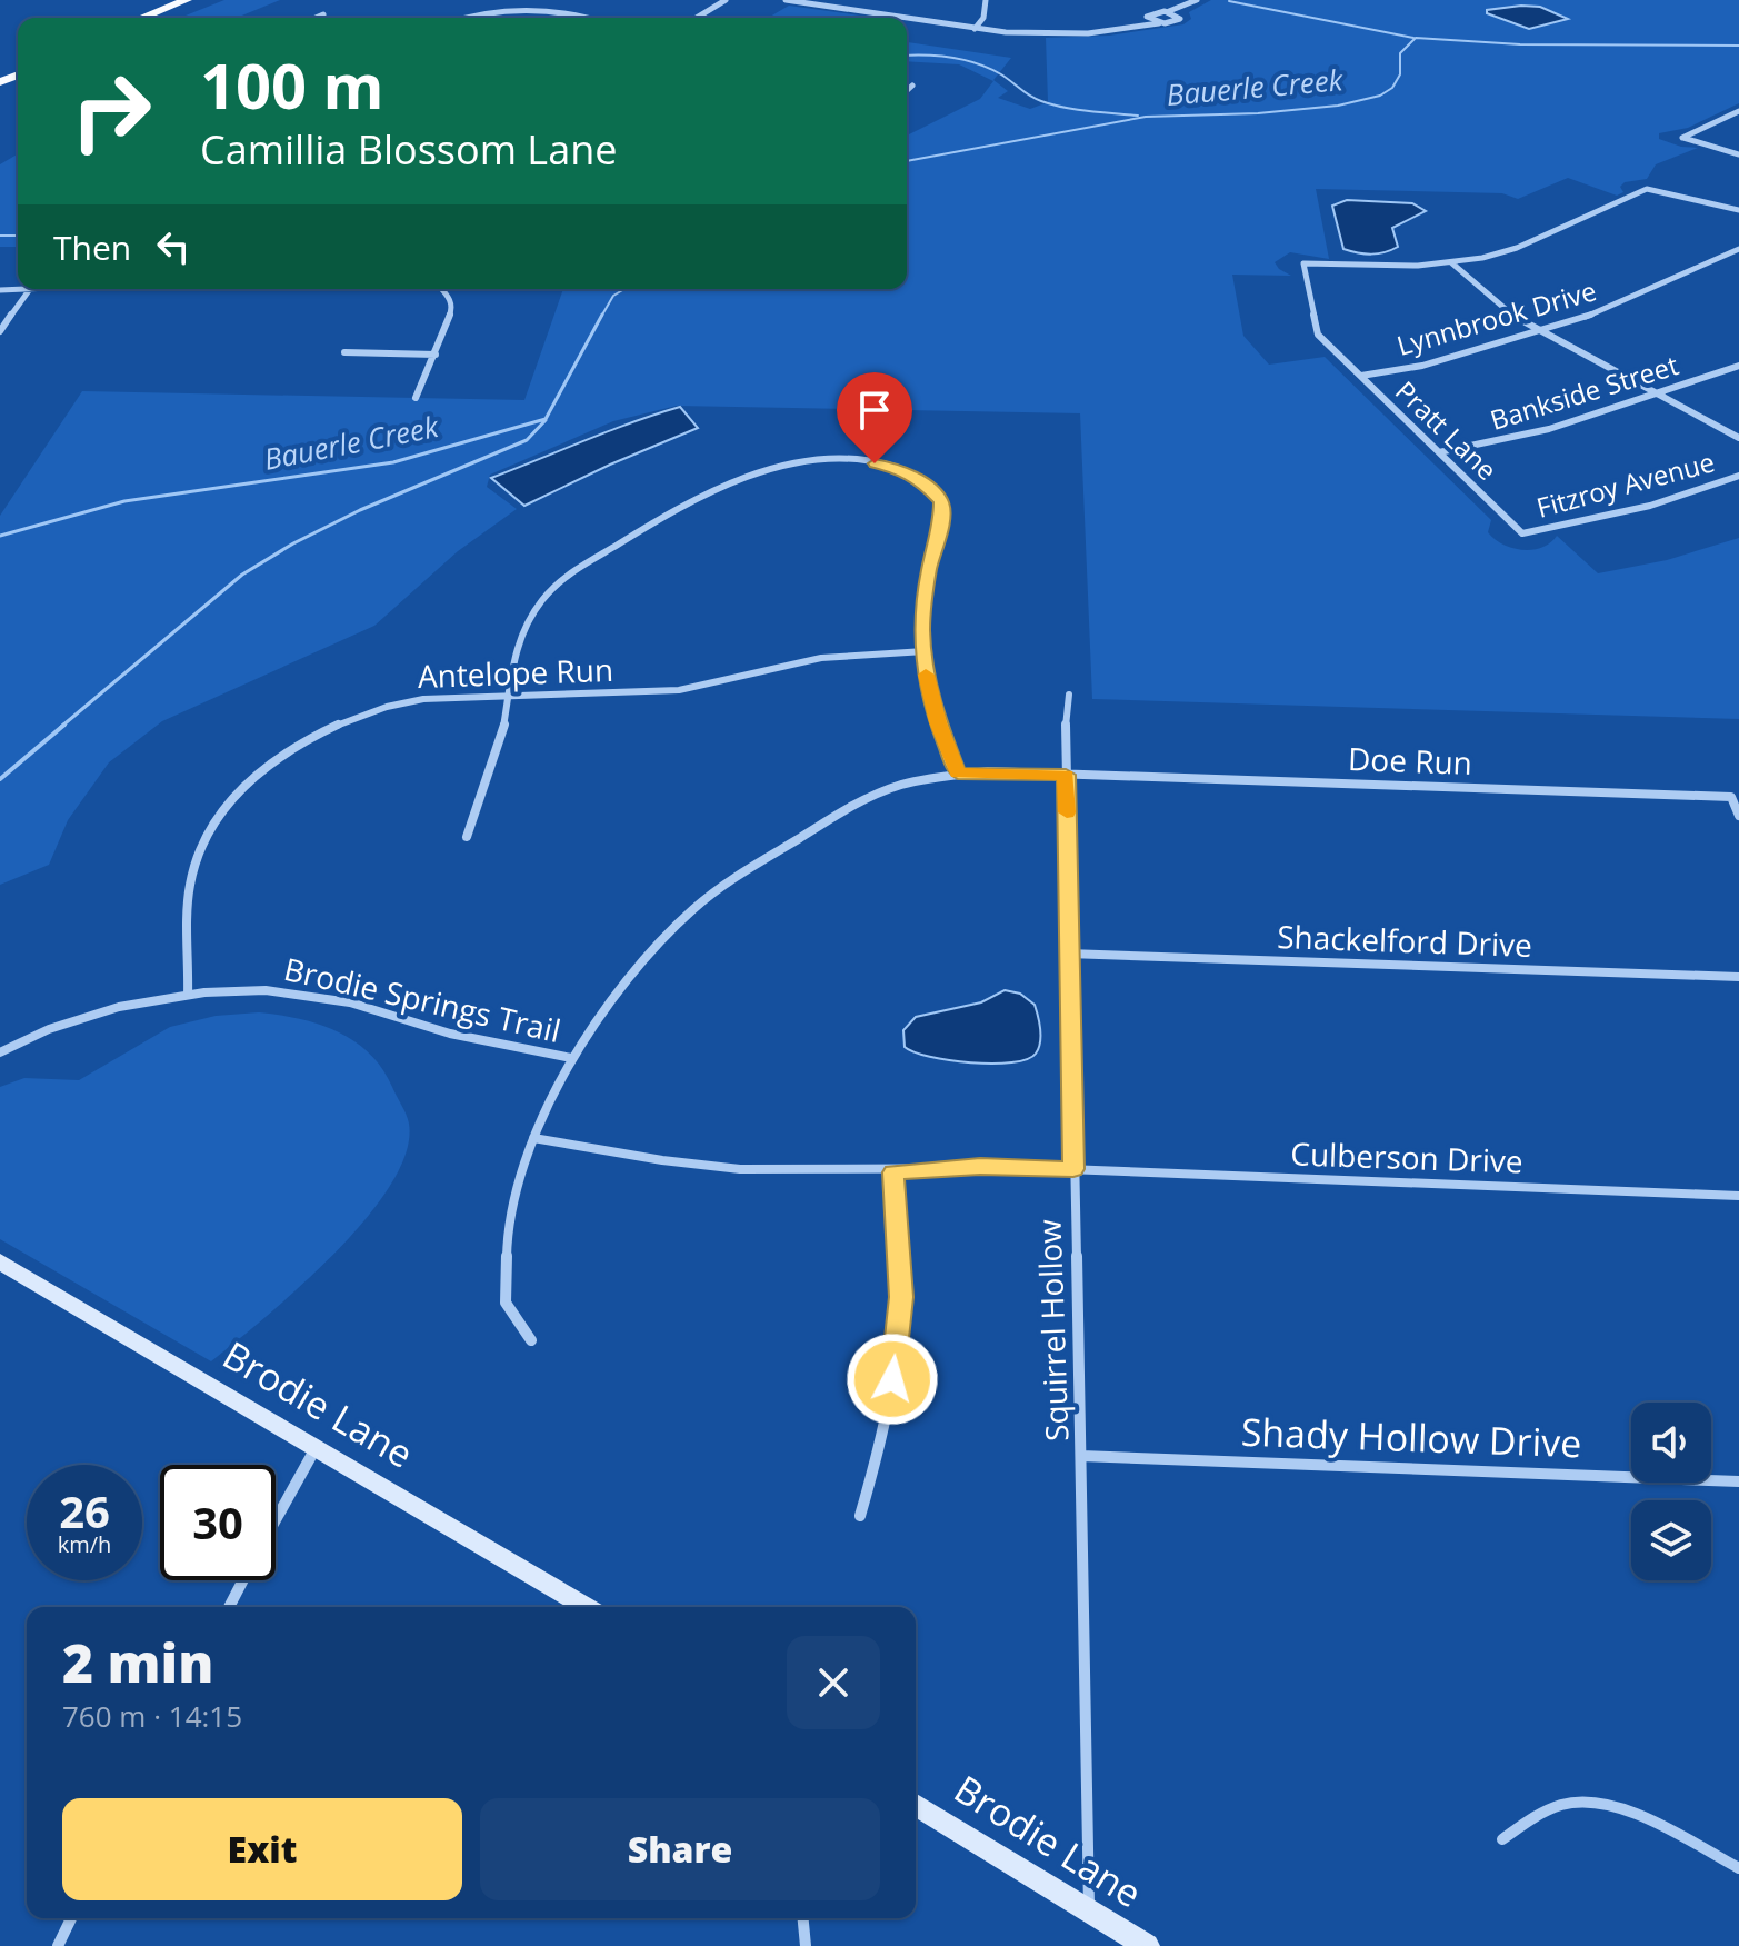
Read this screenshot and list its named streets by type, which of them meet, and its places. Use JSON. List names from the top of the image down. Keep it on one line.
{"streets":{"main road":["Brodie Lane"],"street":["Lynnbrook Drive","Bankside Street","Pratt Lane","Fitzroy Avenue","Antelope Run","Doe Run","Shackelford Drive","Brodie Springs Trail","Culberson Drive","Squirrel Hollow","Shady Hollow Drive"]},"crossings":[["Lynnbrook Drive","Pratt Lane"],["Bankside Street","Pratt Lane"],["Pratt Lane","Fitzroy Avenue"],["Antelope Run","Brodie Springs Trail"],["Doe Run","Squirrel Hollow"],["Shackelford Drive","Squirrel Hollow"],["Culberson Drive","Squirrel Hollow"],["Squirrel Hollow","Brodie Lane"],["Squirrel Hollow","Shady Hollow Drive"]],"water":["Bauerle Creek"],"page":{"turn":["100 m","Camillia Blossom Lane"],"then":"Then","speed":"26 km/h","limit":"30","heading":["2 min","760 m · 14:15"],"buttons":["Exit","Share"]}}
